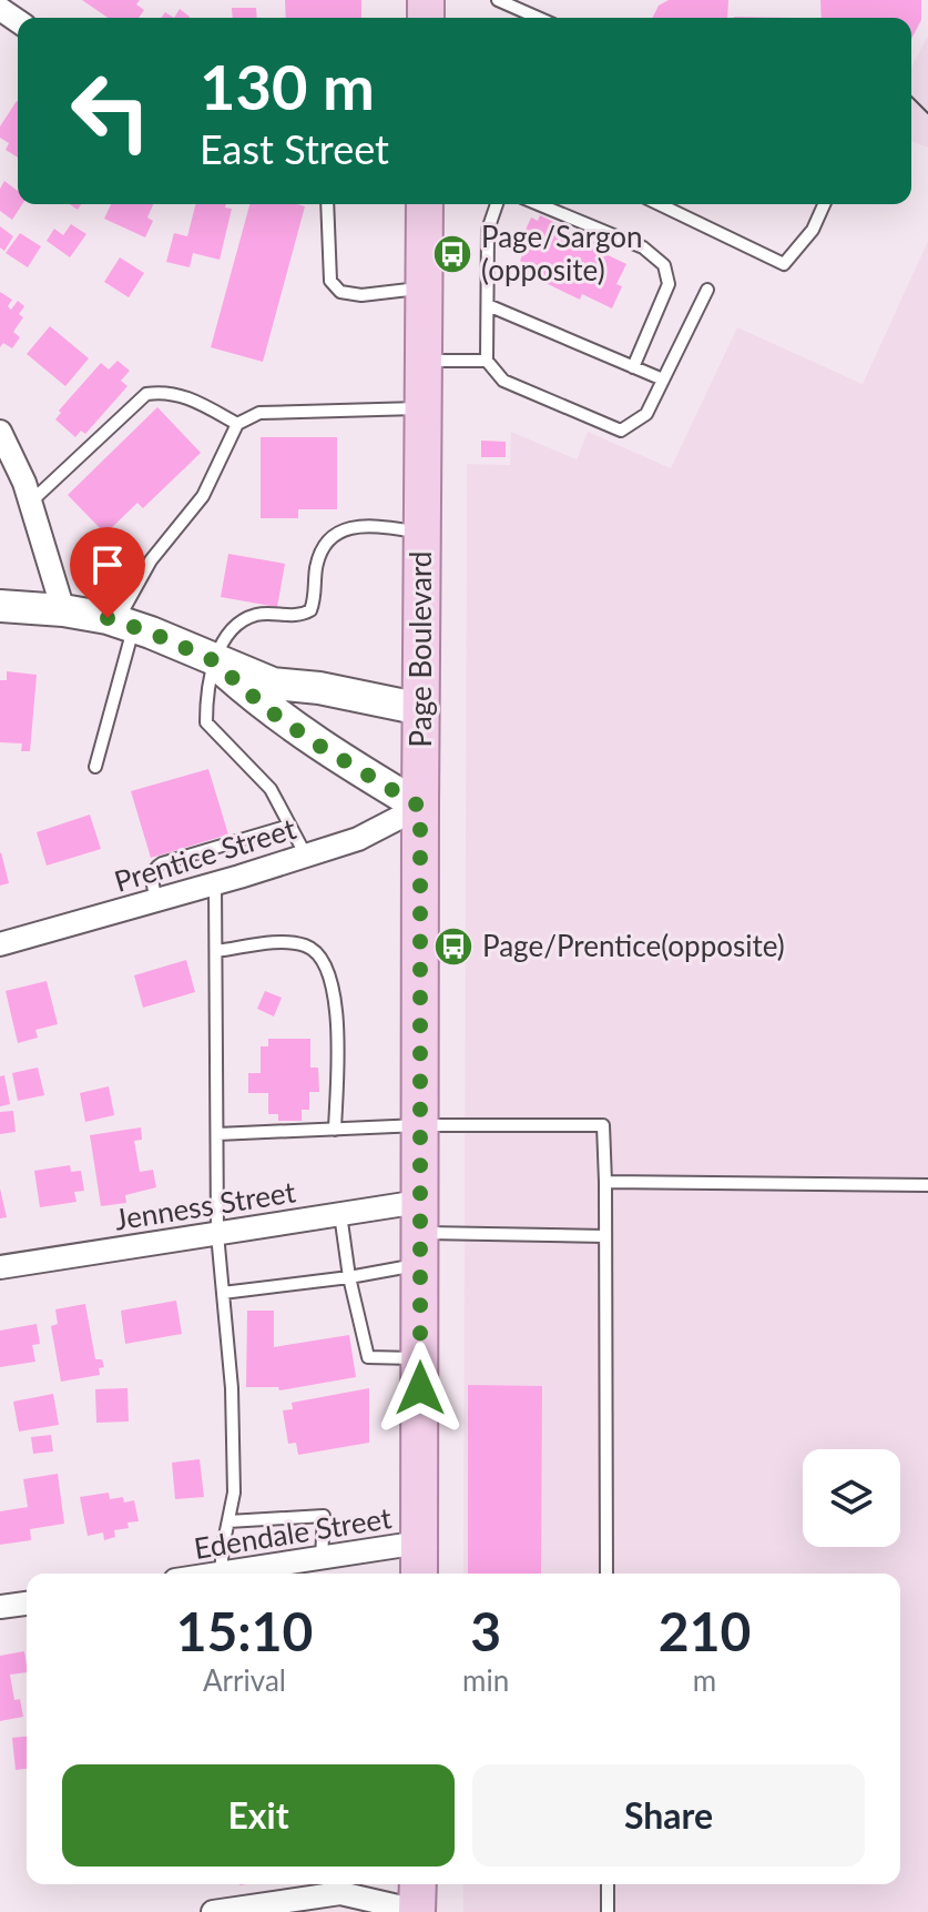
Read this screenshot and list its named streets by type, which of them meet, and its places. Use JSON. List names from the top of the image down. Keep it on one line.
{"streets":{"main road":["Page Boulevard"],"street":["Prentice Street","Jenness Street","Edendale Street"]},"crossings":[["Page Boulevard","Prentice Street"],["Page Boulevard","Jenness Street"],["Page Boulevard","Edendale Street"]],"places":{"bus stop":["Page/Sargon (opposite)","Page/Prentice(opposite)"]},"page":{"turn":["130 m","East Street"],"eta":["15:10","Arrival","3","min","210","m"],"buttons":["Exit","Share"]}}
